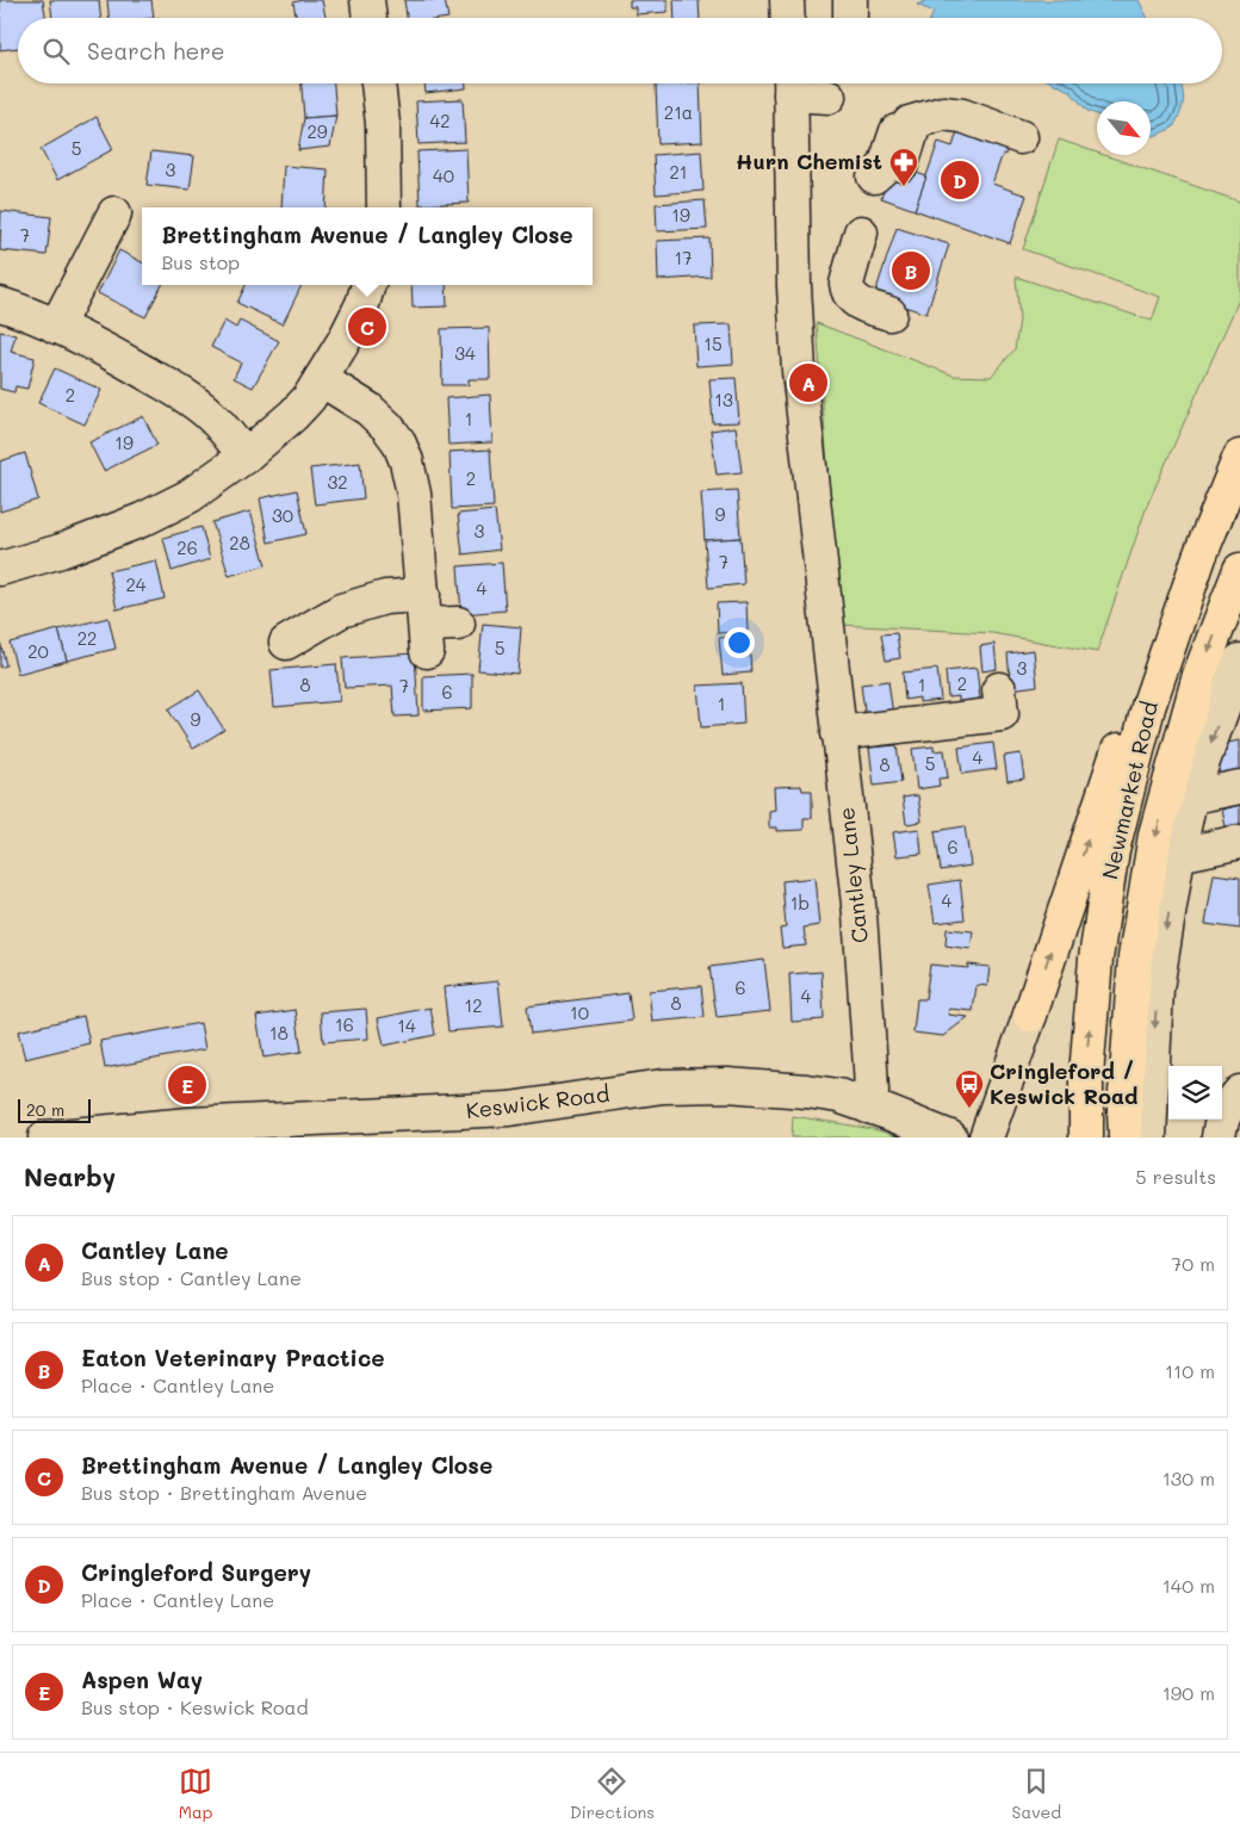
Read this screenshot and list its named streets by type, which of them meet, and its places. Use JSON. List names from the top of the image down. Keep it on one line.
{"streets":{"highway":["Newmarket Road"],"street":["Cantley Lane","Keswick Road"]},"crossings":[["Cantley Lane","Keswick Road"]],"places":{"pharmacy":["Hurn Chemist"],"bus stop":["Cringleford / Keswick Road"]},"house_numbers":["21a","42","29","5","3","21","40","19","7","17","15","34","2","13","1","19","2","32","9","30","3","28","26","7","24","4","22","5","20","3","2","8","1","7","6","1","9","4","5","8","6","4","1b","6","4","8","12","10","16","14","18"],"scale_bar":"20 m","north":"bottom right","page":{"search":"Search here","pins":["D","B","C","A","E"],"popup":["Brettingham Avenue / Langley Close","Bus stop"],"scale":"20 m","heading":["Nearby","5 results"],"list":[{"mark":"A","name":"Cantley Lane","note":"Bus stop · Cantley Lane","value":"70 m"},{"mark":"B","name":"Eaton Veterinary Practice","note":"Place · Cantley Lane","value":"110 m"},{"mark":"C","name":"Brettingham Avenue / Langley Close","note":"Bus stop · Brettingham Avenue","value":"130 m"},{"mark":"D","name":"Cringleford Surgery","note":"Place · Cantley Lane","value":"140 m"},{"mark":"E","name":"Aspen Way","note":"Bus stop · Keswick Road","value":"190 m"}],"nav":["Map","Directions","Saved"]}}
